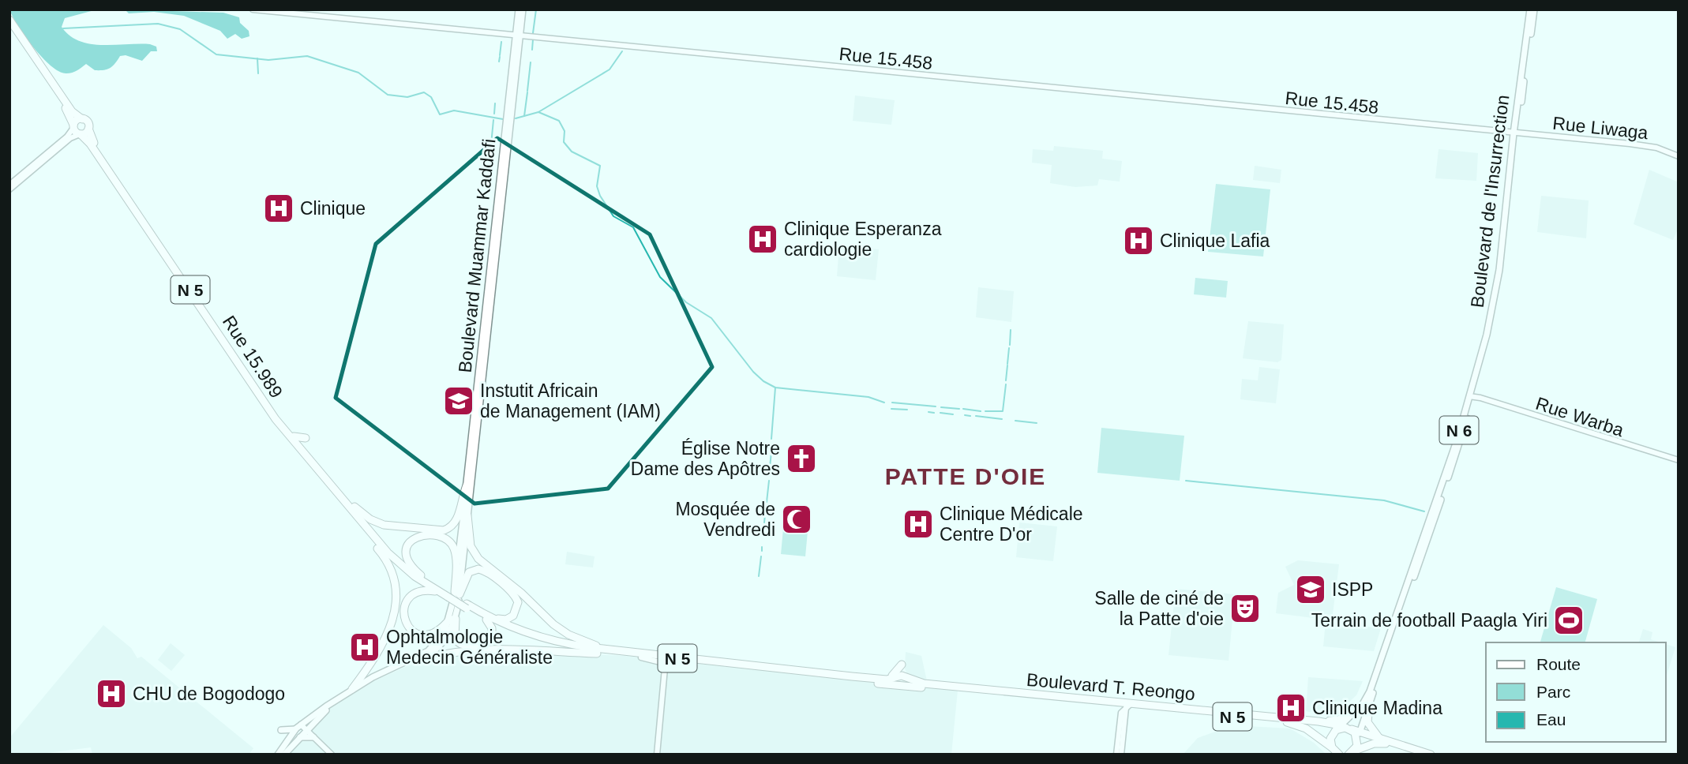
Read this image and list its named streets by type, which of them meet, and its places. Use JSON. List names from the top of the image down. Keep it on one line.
{"streets":{"highway":["N 5","Rue 15.989","Boulevard T. Reongo"],"main road":["Rue 15.458","Rue Liwaga","Boulevard de l'Insurrection","Boulevard Muammar Kaddafi","Rue Warba","N 6"]},"crossings":[["Rue 15.458","Rue Liwaga"],["Rue 15.458","Boulevard de l'Insurrection"],["Rue 15.458","Boulevard Muammar Kaddafi"],["Rue Liwaga","Boulevard de l'Insurrection"],["Boulevard de l'Insurrection","N 5"],["Boulevard de l'Insurrection","Rue Warba"],["Boulevard Muammar Kaddafi","N 5"],["Boulevard Muammar Kaddafi","Boulevard T. Reongo"],["N 5","Rue 15.989"],["N 5","Boulevard T. Reongo"]],"districts":["PATTE D'OIE"],"places":{"hospital":["Clinique","Clinique Esperanza cardiologie","Clinique Lafia","Clinique Médicale Centre D'or","Ophtalmologie Medecin Généraliste","CHU de Bogodogo","Clinique Madina"],"school or university":["Instutit Africain de Management (IAM)","ISPP"],"church":["Église Notre Dame des Apôtres"],"mosque":["Mosquée de Vendredi"],"theatre":["Salle de ciné de la Patte d'oie"],"sports":["Terrain de football Paagla Yiri"]},"legend":["Route","Parc","Eau"]}
